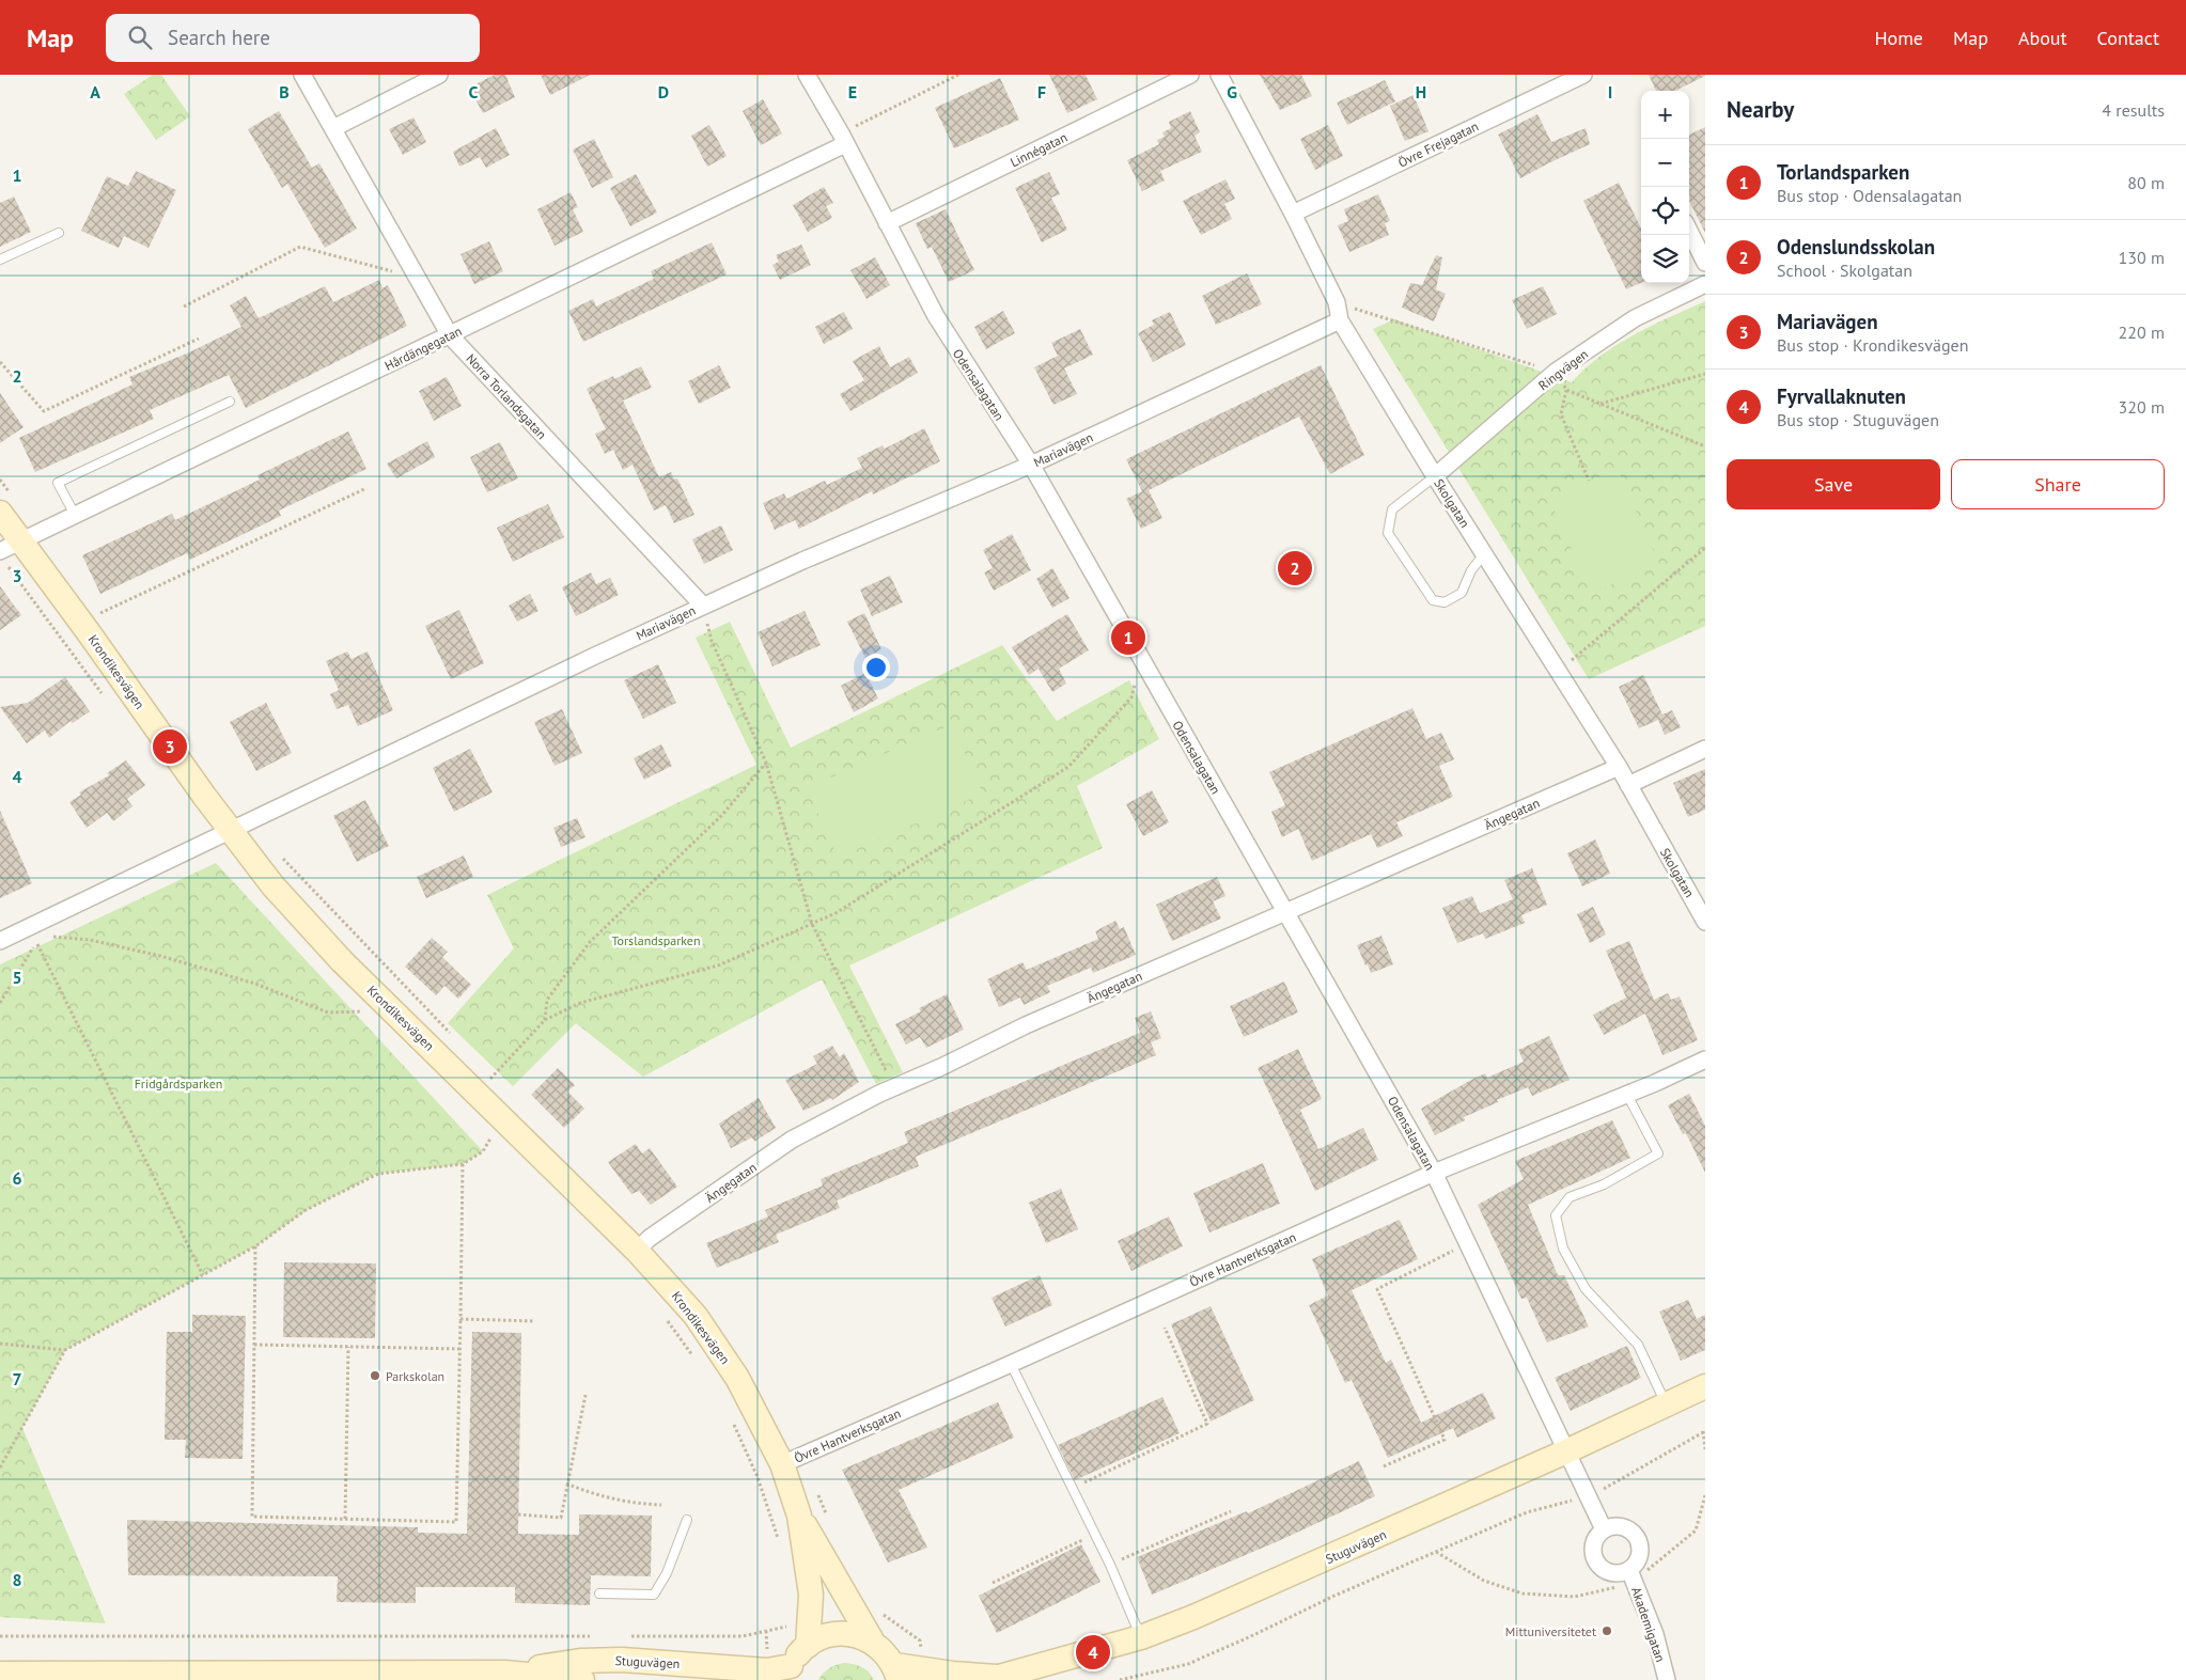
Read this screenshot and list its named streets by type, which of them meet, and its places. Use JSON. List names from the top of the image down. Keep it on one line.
{"streets":{"main road":["Krondikesvägen","Stuguvägen"],"street":["Övre Frejagatan","Linnégatan","Hårdängegatan","Ringvägen","Odensalagatan","Norra Torlandsgatan","Mariavägen","Skolgatan","Ängegatan","Övre Hantverksgatan","Akademigatan"]},"crossings":[["Övre Frejagatan","Skolgatan"],["Linnégatan","Odensalagatan"],["Hårdängegatan","Odensalagatan"],["Hårdängegatan","Norra Torlandsgatan"],["Hårdängegatan","Krondikesvägen"],["Ringvägen","Skolgatan"],["Odensalagatan","Mariavägen"],["Odensalagatan","Ängegatan"],["Odensalagatan","Övre Hantverksgatan"],["Odensalagatan","Stuguvägen"],["Odensalagatan","Akademigatan"],["Norra Torlandsgatan","Mariavägen"],["Mariavägen","Skolgatan"],["Mariavägen","Krondikesvägen"],["Skolgatan","Ängegatan"],["Krondikesvägen","Ängegatan"],["Krondikesvägen","Övre Hantverksgatan"],["Krondikesvägen","Stuguvägen"]],"parks":["Torslandsparken","Fridgårdsparken"],"places":["Parkskolan","Mittuniversitetet"],"page":{"header":"Map","search":"Search here","nav":["Home","Map","About","Contact"],"heading":["Nearby","4 results"],"map_buttons":["+","−"],"list":[{"mark":"1","name":"Torlandsparken","note":"Bus stop · Odensalagatan","value":"80 m"},{"mark":"2","name":"Odenslundsskolan","note":"School · Skolgatan","value":"130 m"},{"mark":"3","name":"Mariavägen","note":"Bus stop · Krondikesvägen","value":"220 m"},{"mark":"4","name":"Fyrvallaknuten","note":"Bus stop · Stuguvägen","value":"320 m"}],"buttons":["Save","Share"],"pins":["2","1","3","4"]},"grid":{"columns":["A","B","C","D","E","F","G","H","I"],"rows":["1","2","3","4","5","6","7","8"]}}
